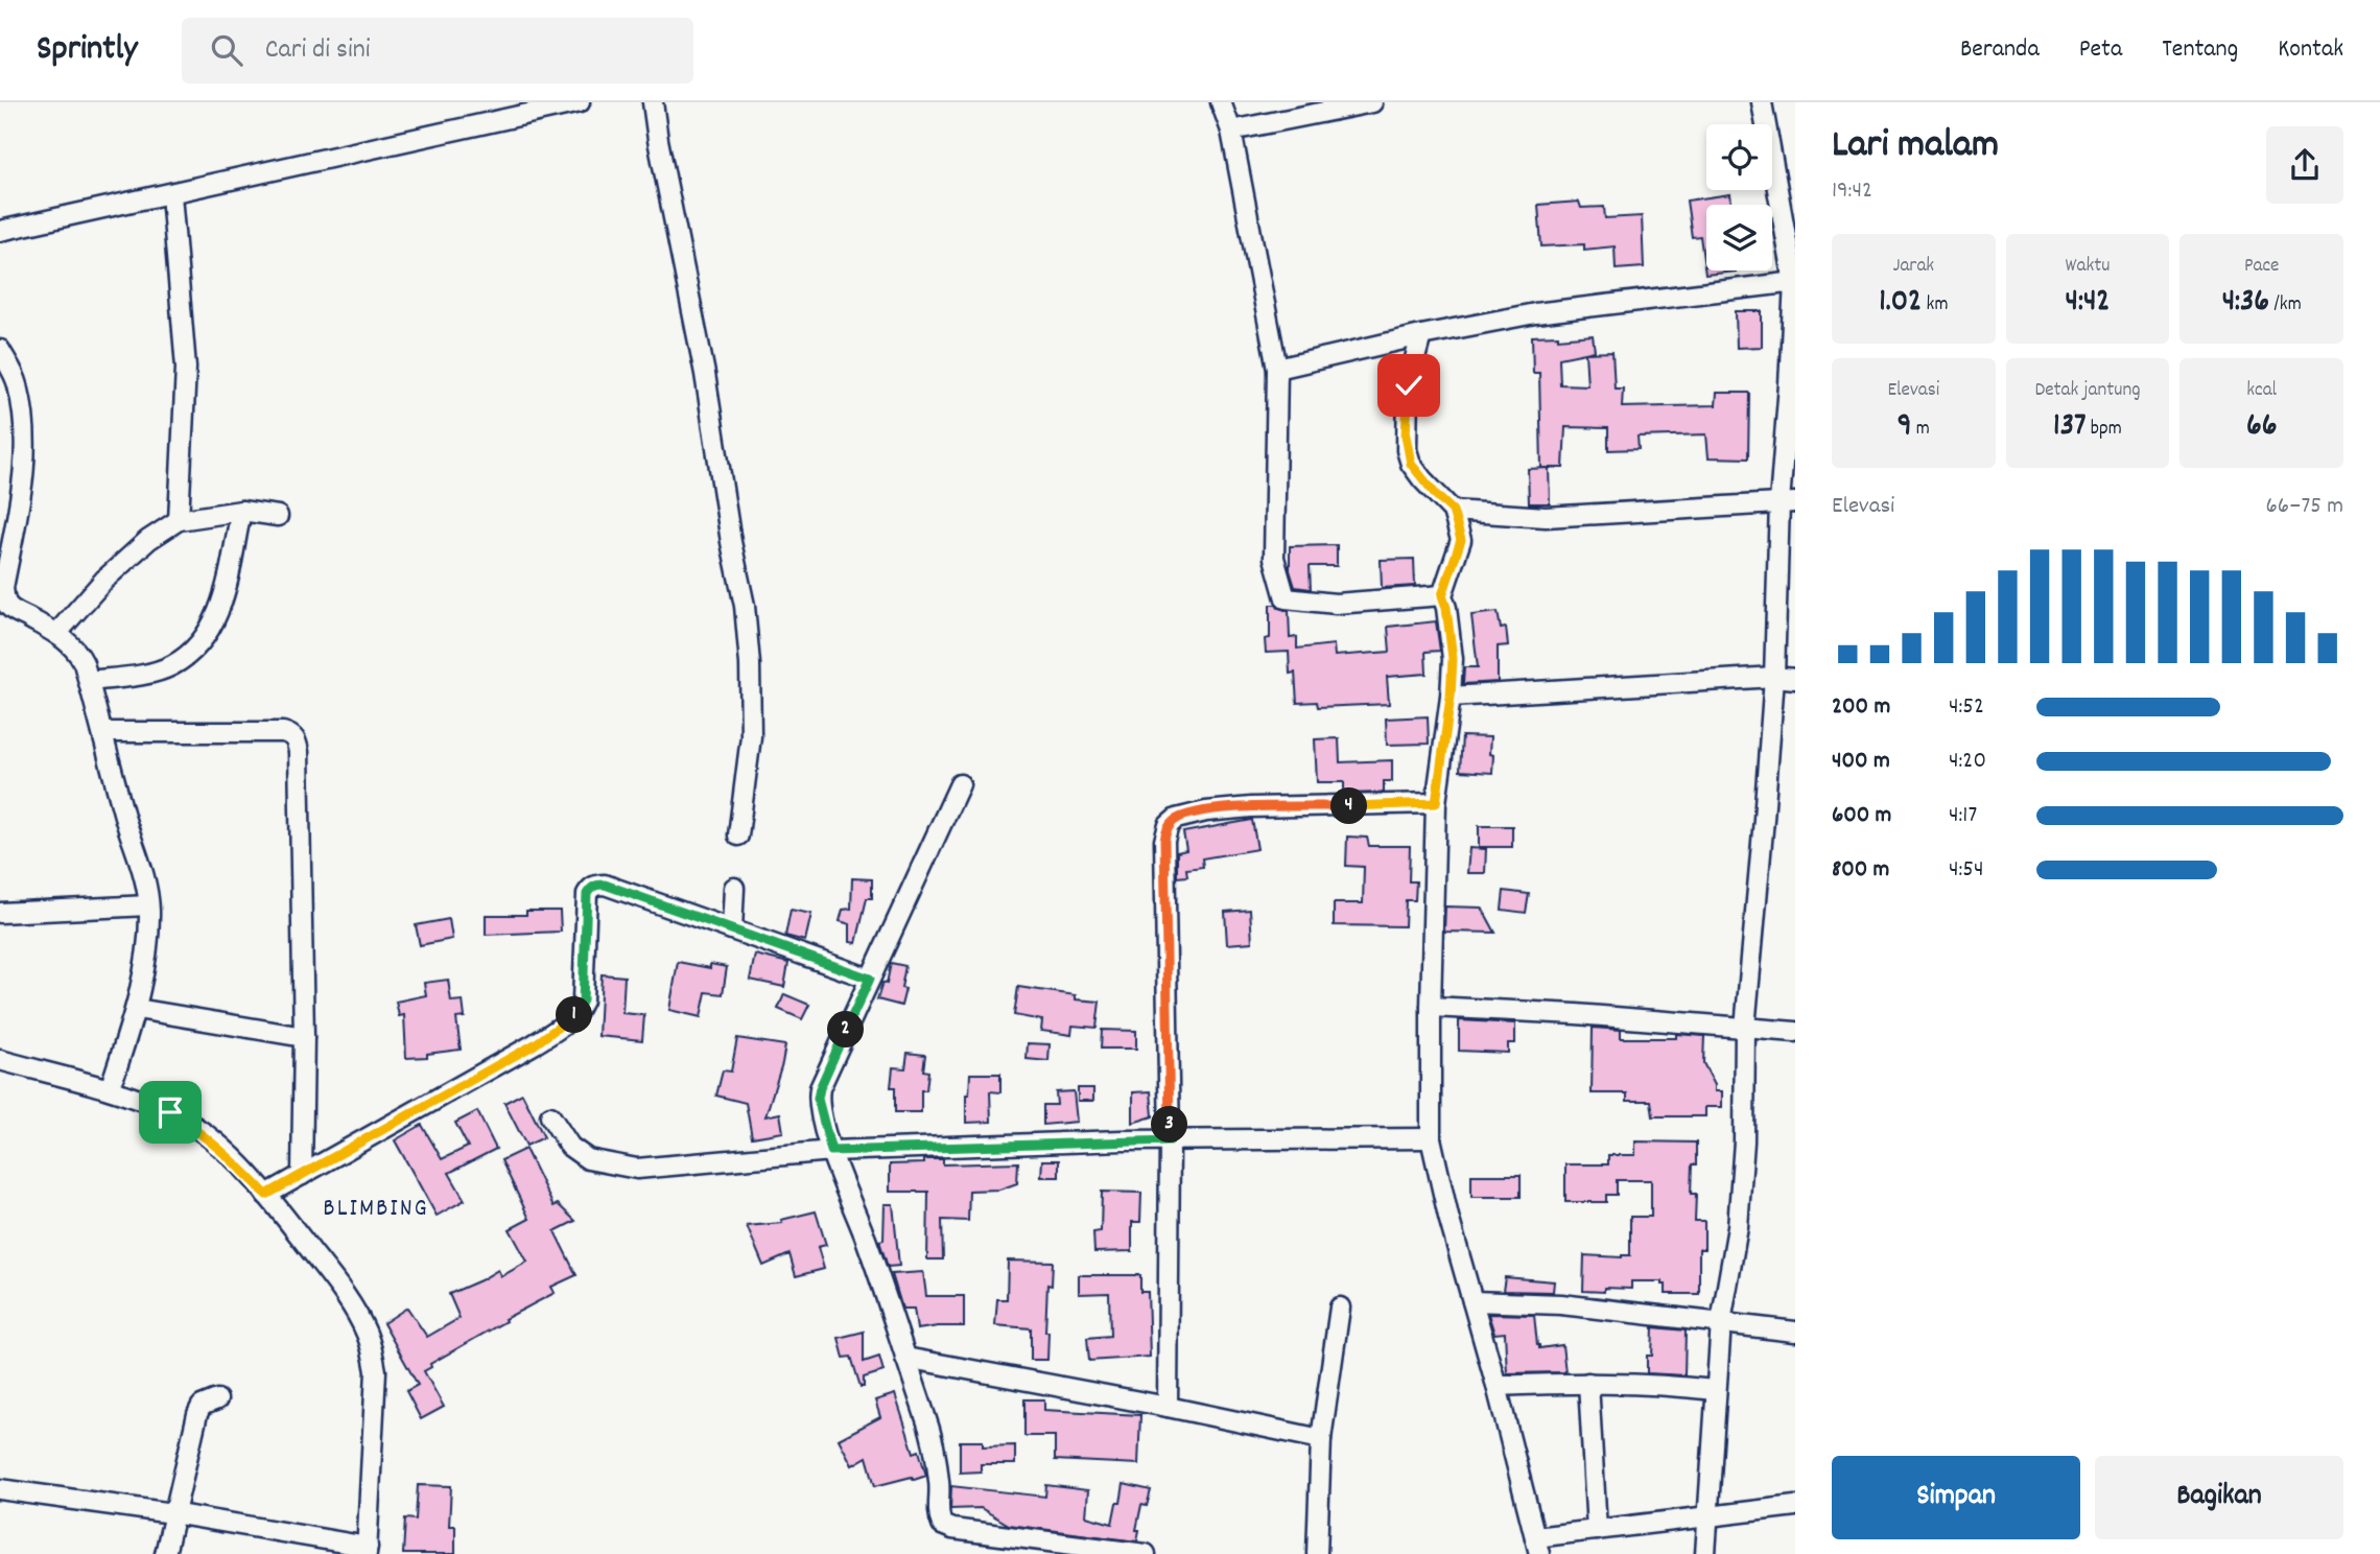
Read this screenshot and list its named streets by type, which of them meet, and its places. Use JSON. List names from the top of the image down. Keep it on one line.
{"districts":["BLIMBING"],"page":{"header":"Sprintly","search":"Cari di sini","nav":["Beranda","Peta","Tentang","Kontak"],"heading":["Lari malam","19:42"],"stats":[["Jarak","1.02 km"],["Waktu","4:42"],["Pace","4:36 /km"],["Elevasi","9 m"],["Detak jantung","137 bpm"],["kcal","66"]],"chart":["Elevasi","66–75 m"],"list":[{"name":"200 m","note":"4:52"},{"name":"400 m","note":"4:20"},{"name":"600 m","note":"4:17"},{"name":"800 m","note":"4:54"}],"pins":["4","1","2","3"],"buttons":["Simpan","Bagikan"]}}
